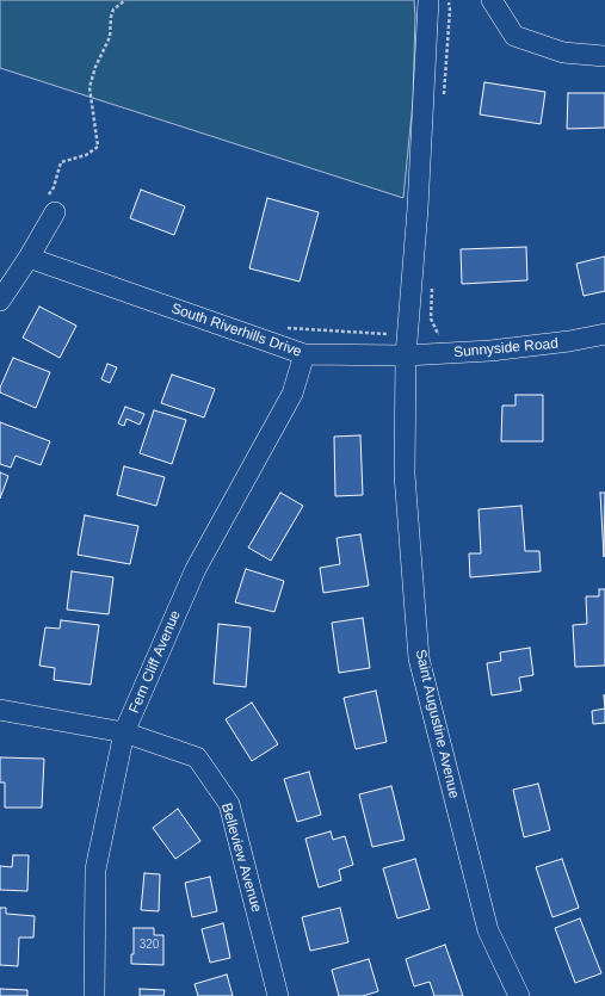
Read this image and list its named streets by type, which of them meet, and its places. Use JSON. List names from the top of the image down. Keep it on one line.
{"streets":{"street":["South Riverhills Drive","Sunnyside Road","Fern Cliff Avenue","Saint Augustine Avenue","Belleview Avenue"]},"crossings":[["South Riverhills Drive","Sunnyside Road"],["South Riverhills Drive","Fern Cliff Avenue"],["South Riverhills Drive","Saint Augustine Avenue"],["Sunnyside Road","Saint Augustine Avenue"],["Fern Cliff Avenue","Belleview Avenue"]],"house_numbers":["320"]}
